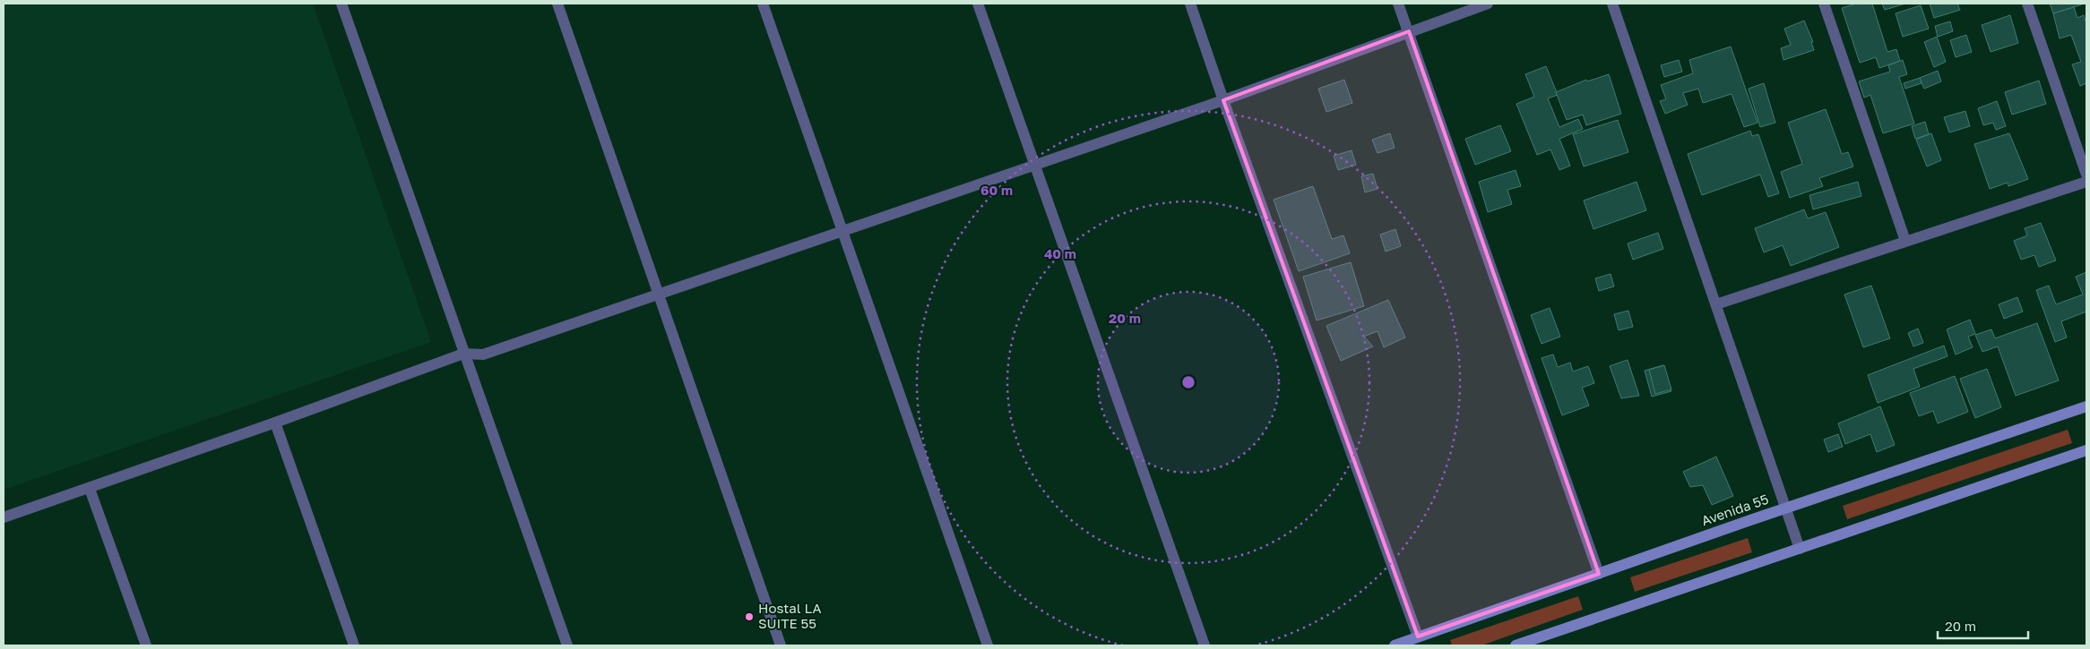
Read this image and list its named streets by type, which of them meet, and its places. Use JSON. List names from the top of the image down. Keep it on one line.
{"streets":{"street":["Avenida 55"]},"places":["Hostal LA SUITE 55"],"scale_bar":"20 m","rings":["60 m","40 m","20 m"]}
